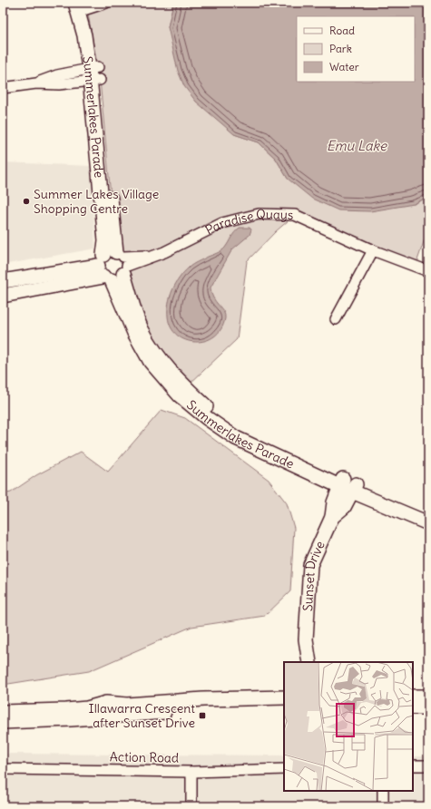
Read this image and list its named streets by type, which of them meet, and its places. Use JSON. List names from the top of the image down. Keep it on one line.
{"streets":{"street":["Summerlakes Parade","Paradise Quays","Sunset Drive","Action Road"]},"crossings":[["Summerlakes Parade","Paradise Quays"],["Summerlakes Parade","Sunset Drive"]],"water":["Emu Lake"],"places":{"other":["Summer Lakes Village Shopping Centre"],"transit":["Illawarra Crescent after Sunset Drive"]},"legend":["Road","Park","Water"]}
